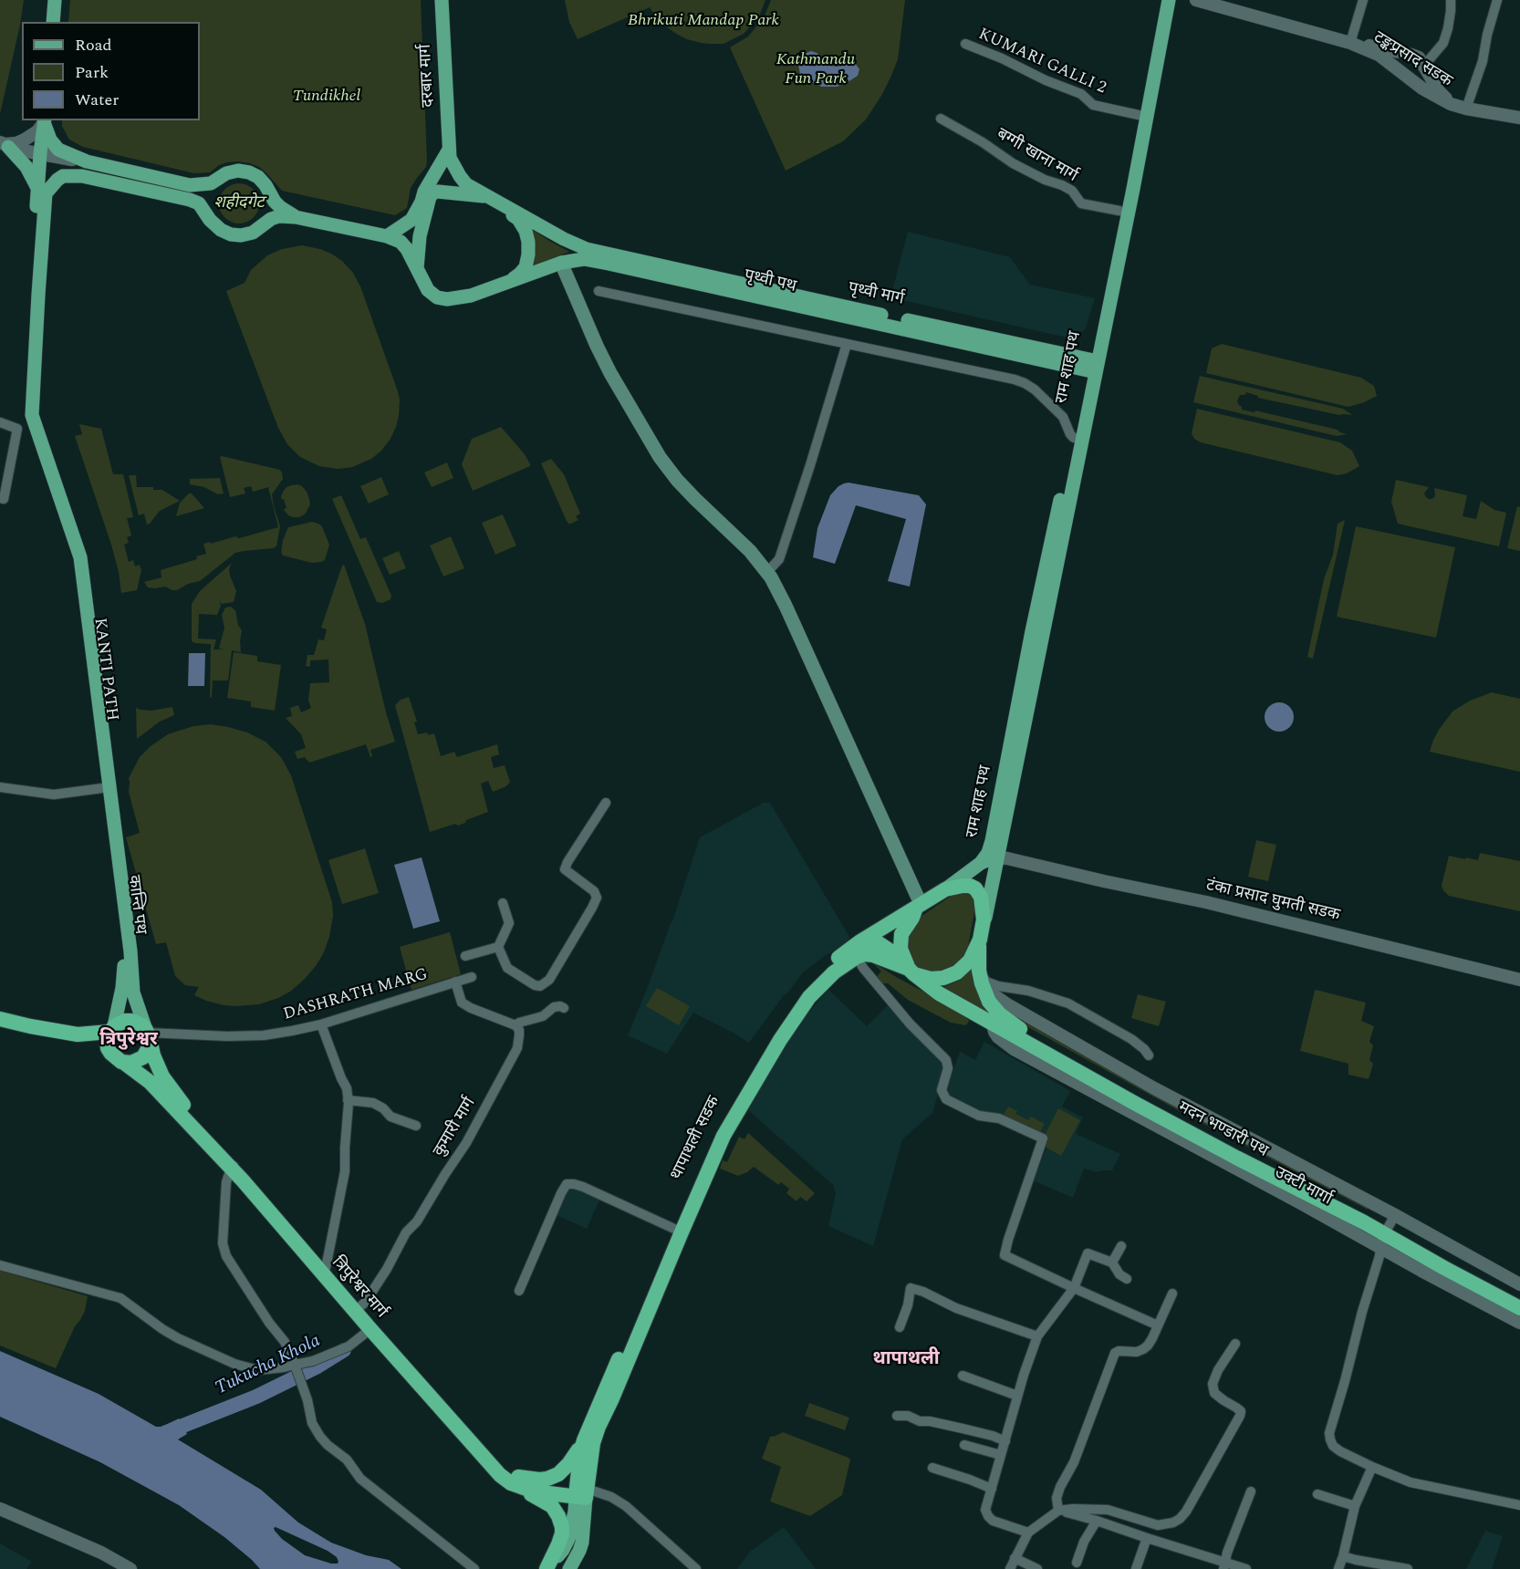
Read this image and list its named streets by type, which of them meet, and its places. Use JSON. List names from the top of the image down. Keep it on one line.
{"streets":{"highway":["मदन भण्डारी पथ","थापाथली सडक","त्रिपुरेश्वर मार्ग"],"main road":["दरबार मार्ग","पृथ्वी मार्ग","राम शाह पथ","KANTI PATH","कान्ति पथ"],"street":["टङ्कप्रसाद सडक","KUMARI GALLI 2","बग्गी खाना मार्ग","टंका प्रसाद घुमती सडक","DASHRATH MARG","कुमारी मार्ग"]},"crossings":[["KUMARI GALLI 2","राम शाह पथ"],["बग्गी खाना मार्ग","राम शाह पथ"],["पृथ्वी मार्ग","राम शाह पथ"],["राम शाह पथ","टंका प्रसाद घुमती सडक"],["KANTI PATH","कान्ति पथ"],["कान्ति पथ","DASHRATH MARG"],["कान्ति पथ","त्रिपुरेश्वर मार्ग"],["DASHRATH MARG","त्रिपुरेश्वर मार्ग"],["कुमारी मार्ग","त्रिपुरेश्वर मार्ग"],["मदन भण्डारी पथ","थापाथली सडक"]],"districts":["त्रिपुरेश्वर","थापाथली"],"water":["Tukucha Khola"],"parks":["Bhrikuti Mandap Park","Kathmandu Fun Park","Tundikhel","शहीदगेट"],"legend":["Road","Park","Water"]}
